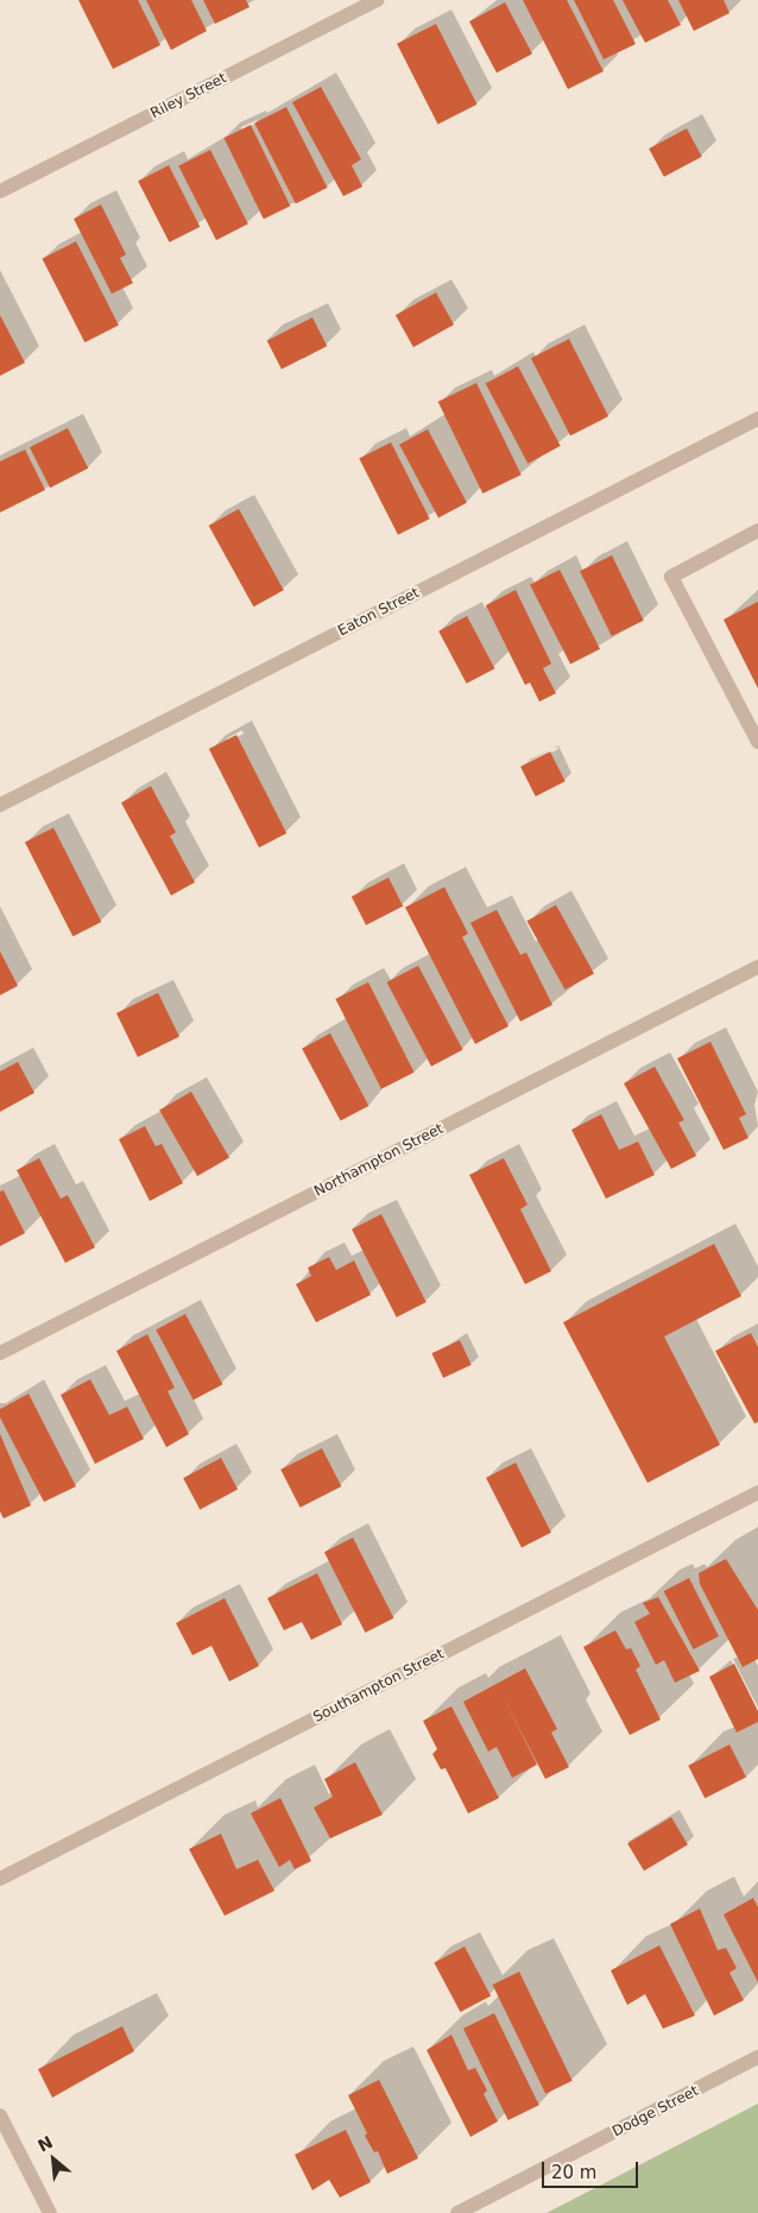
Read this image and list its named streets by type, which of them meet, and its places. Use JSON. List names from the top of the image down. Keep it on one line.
{"streets":{"street":["Riley Street","Eaton Street","Northampton Street","Southampton Street","Dodge Street"]},"scale_bar":"20 m","north":"top left"}
